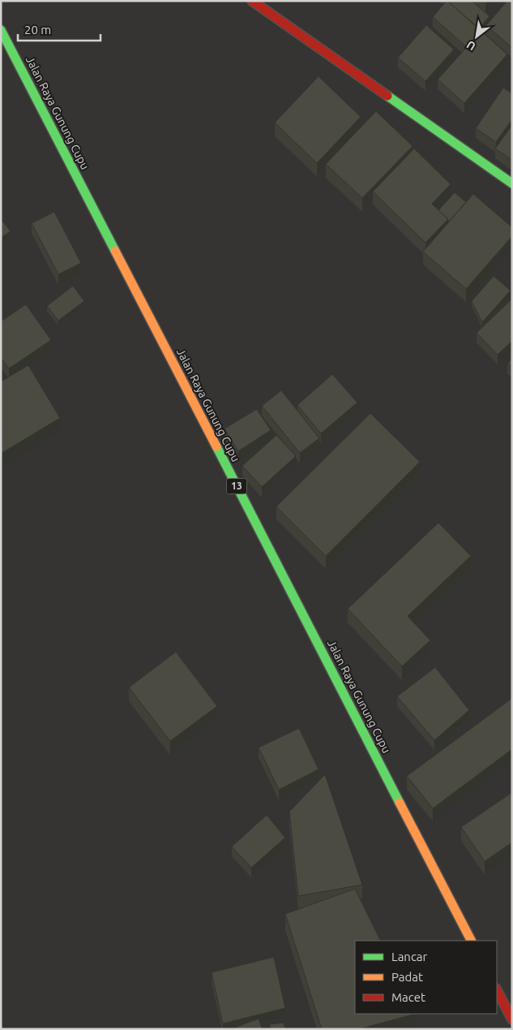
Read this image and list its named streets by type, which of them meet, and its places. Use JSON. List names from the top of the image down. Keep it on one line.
{"streets":{"main road":["Jalan Raya Gunung Cupu","13"]},"legend":["Lancar","Padat","Macet"],"scale_bar":"20 m","north":"bottom left"}
